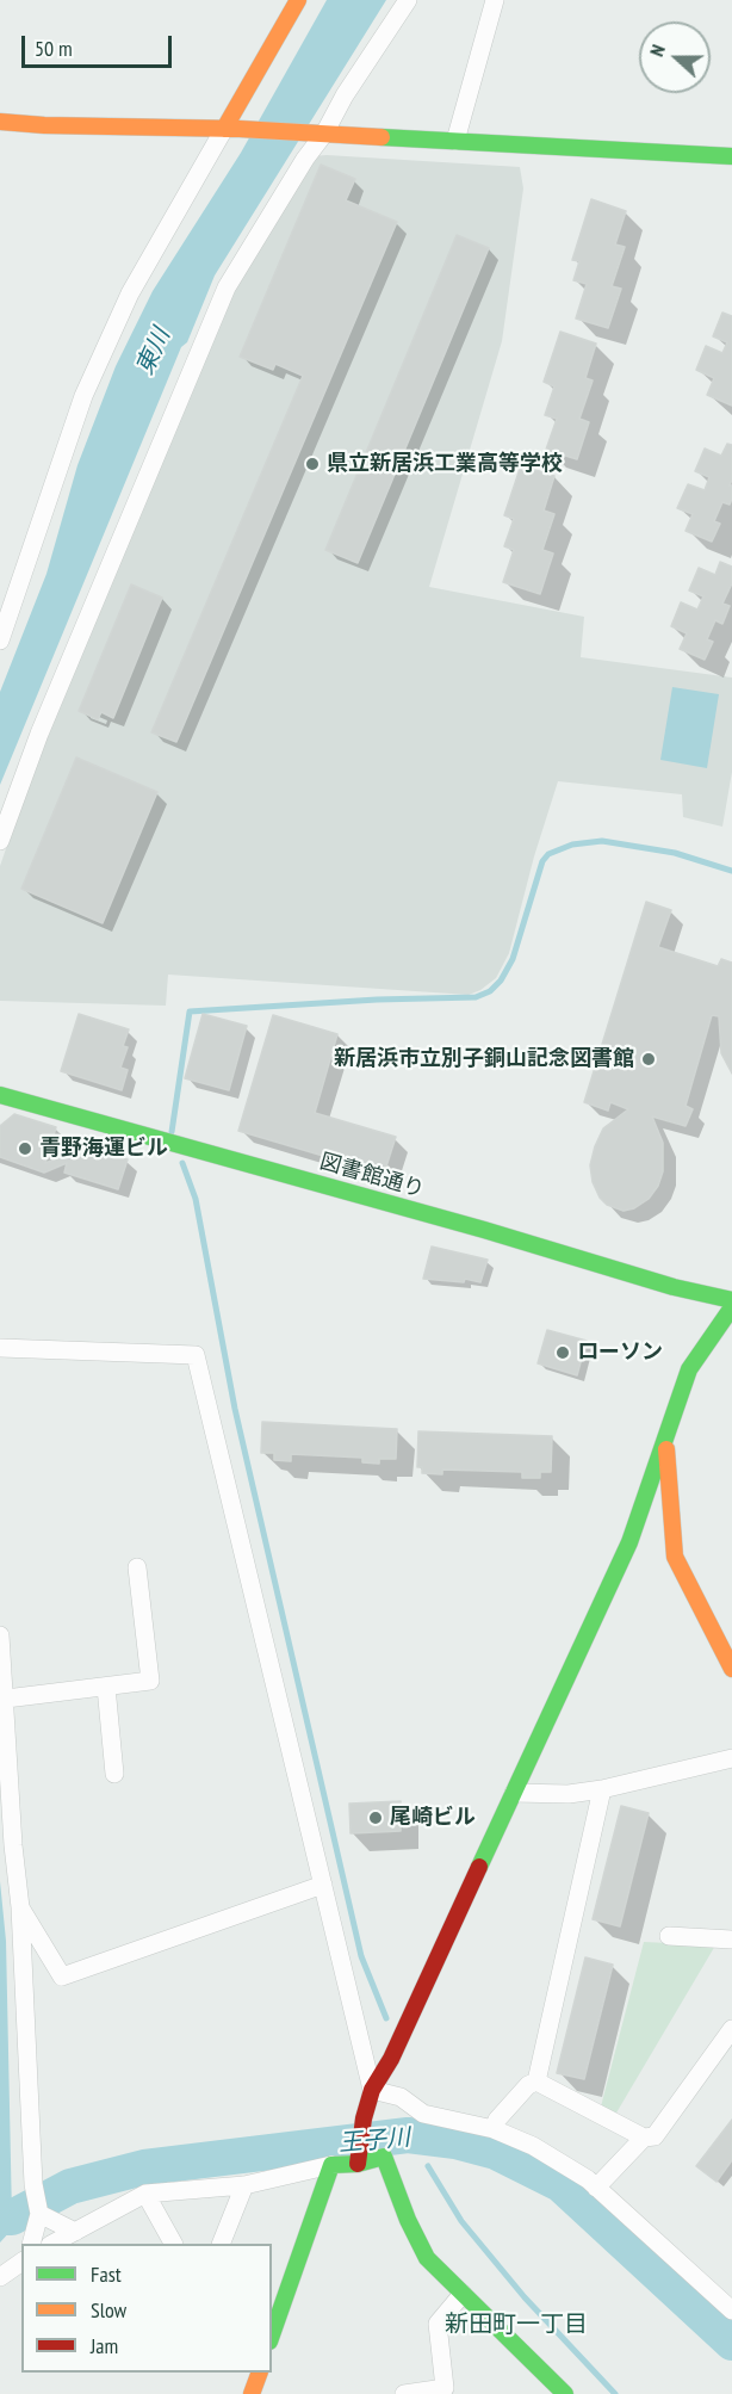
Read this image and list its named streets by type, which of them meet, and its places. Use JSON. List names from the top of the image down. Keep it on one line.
{"streets":{"street":["図書館通り"]},"districts":["新田町一丁目"],"water":["東川","王子川"],"places":["県立新居浜工業高等学校","新居浜市立別子銅山記念図書館","青野海運ビル","ローソン","尾崎ビル"],"legend":["Fast","Slow","Jam"],"scale_bar":"50 m","north":"left"}
